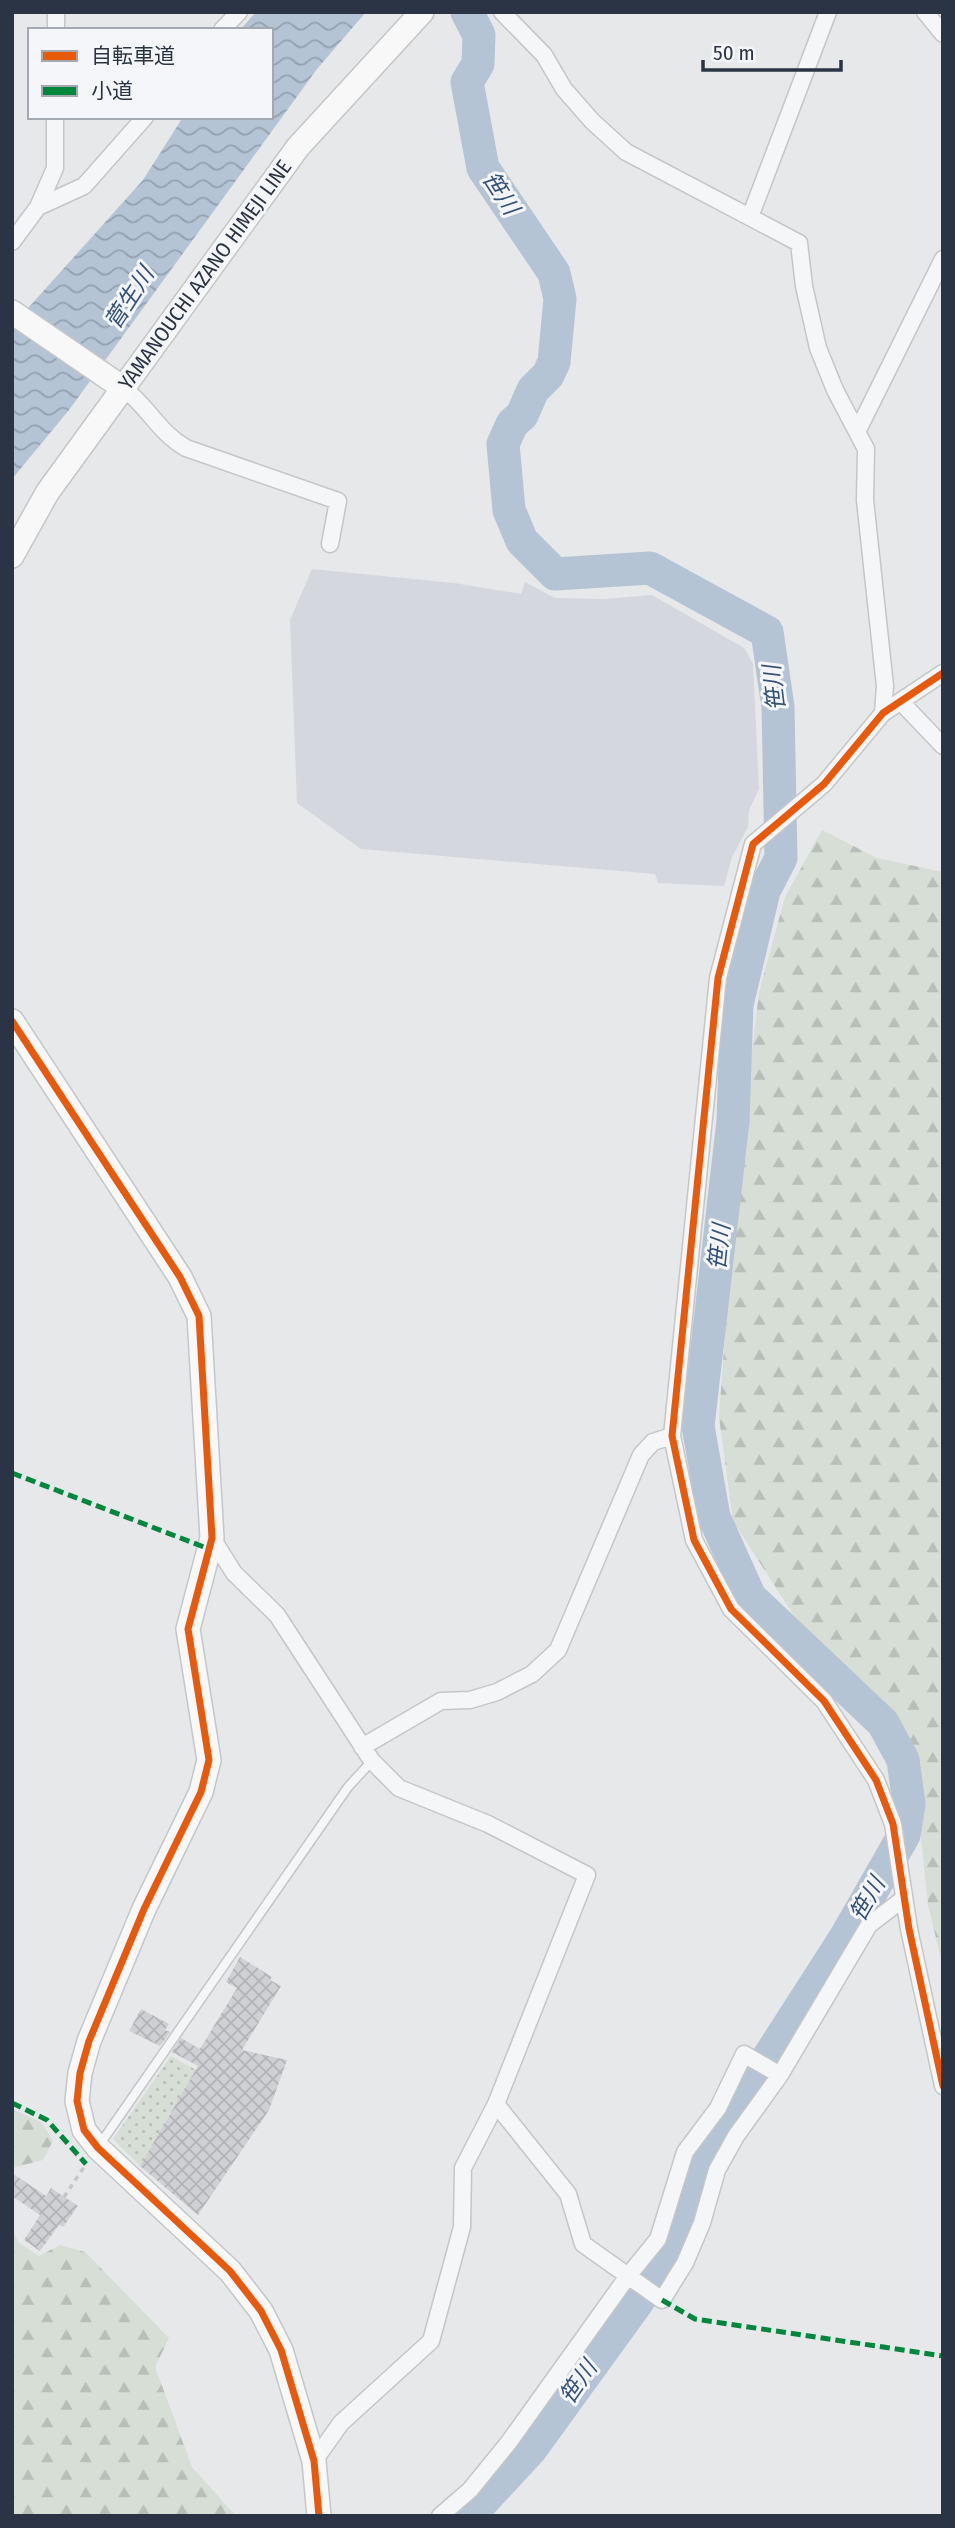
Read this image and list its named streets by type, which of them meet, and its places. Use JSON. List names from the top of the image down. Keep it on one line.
{"streets":{"street":["YAMANOUCHI AZANO HIMEJI LINE"]},"water":["笹川","菅生川"],"legend":["自転車道","小道"],"scale_bar":"50 m"}
